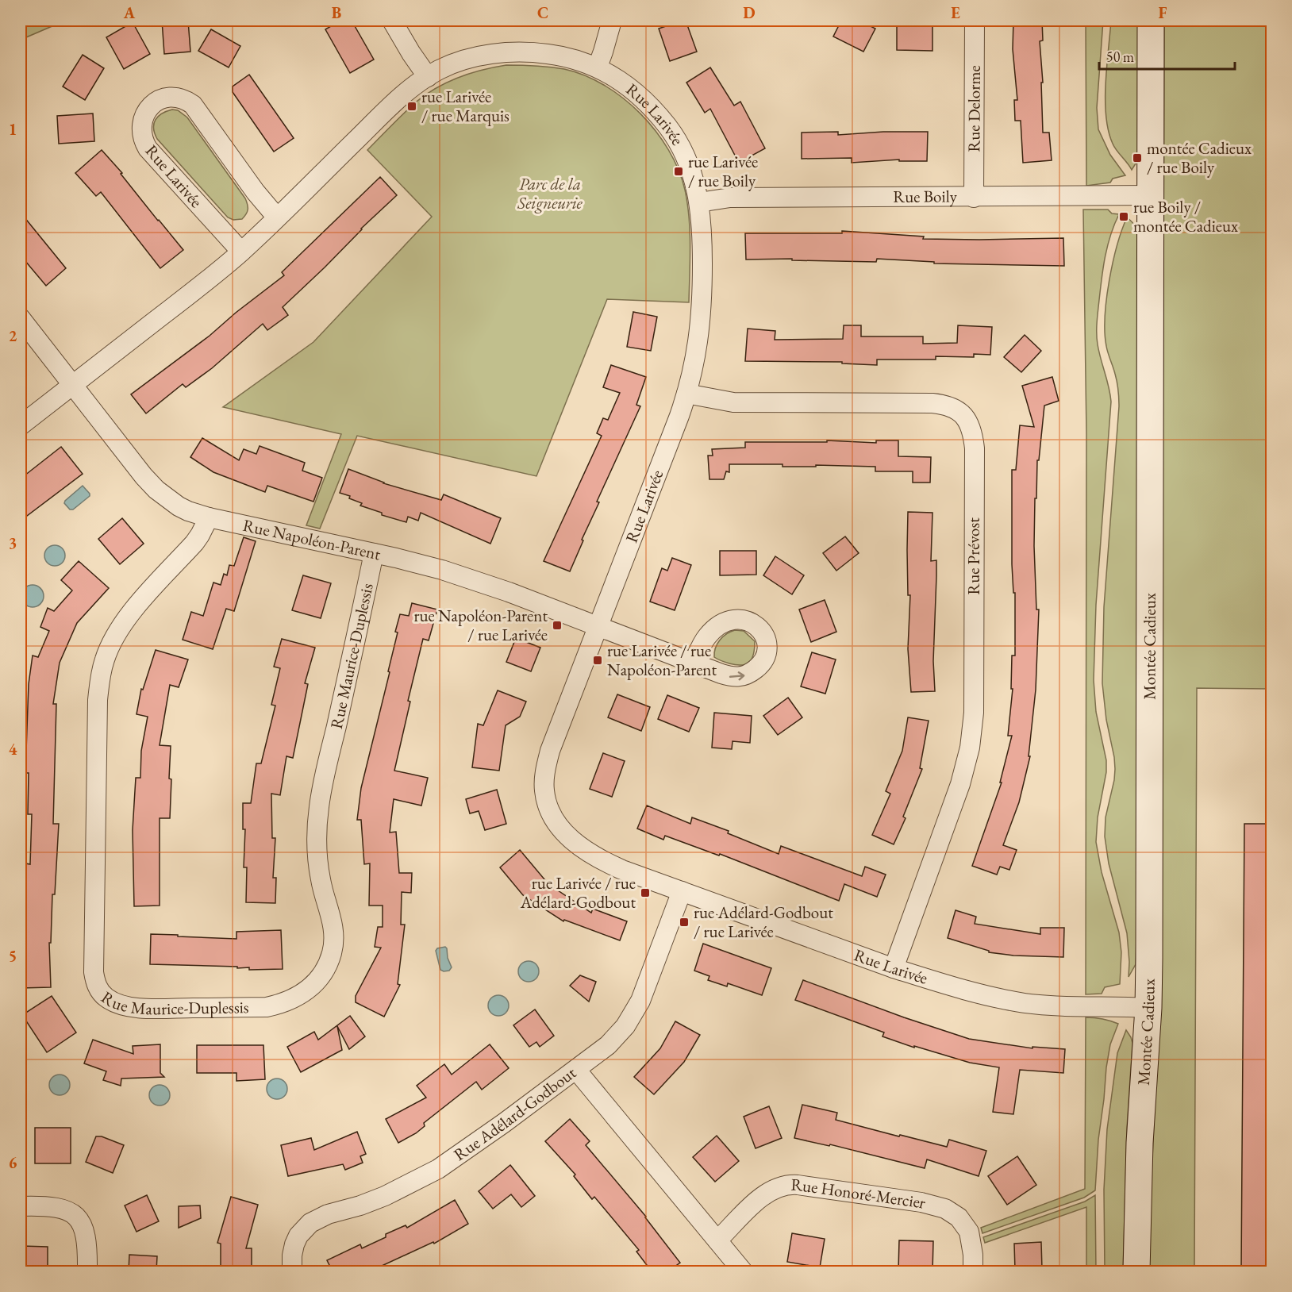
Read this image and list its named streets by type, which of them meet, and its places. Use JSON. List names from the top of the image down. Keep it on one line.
{"streets":{"street":["Rue Delorme","Rue Larivée","Rue Boily","Rue Napoléon-Parent","Rue Prévost","Montée Cadieux","Rue Maurice-Duplessis","Rue Adélard-Godbout","Rue Honoré-Mercier"]},"crossings":[["Rue Delorme","Rue Boily"],["Rue Larivée","Rue Boily"],["Rue Larivée","Rue Napoléon-Parent"],["Rue Larivée","Rue Prévost"],["Rue Larivée","Montée Cadieux"],["Rue Larivée","Rue Adélard-Godbout"],["Rue Boily","Montée Cadieux"],["Rue Napoléon-Parent","Rue Maurice-Duplessis"]],"parks":["Parc de la Seigneurie"],"places":{"transit":["rue Larivée / rue Marquis","montée Cadieux / rue Boily","rue Larivée / rue Boily","rue Boily / montée Cadieux","rue Napoléon-Parent / rue Larivée","rue Larivée / rue Napoléon-Parent","rue Larivée / rue Adélard-Godbout","rue Adélard-Godbout / rue Larivée"]},"scale_bar":"50 m","grid":{"columns":["A","B","C","D","E","F"],"rows":["1","2","3","4","5","6"]}}
